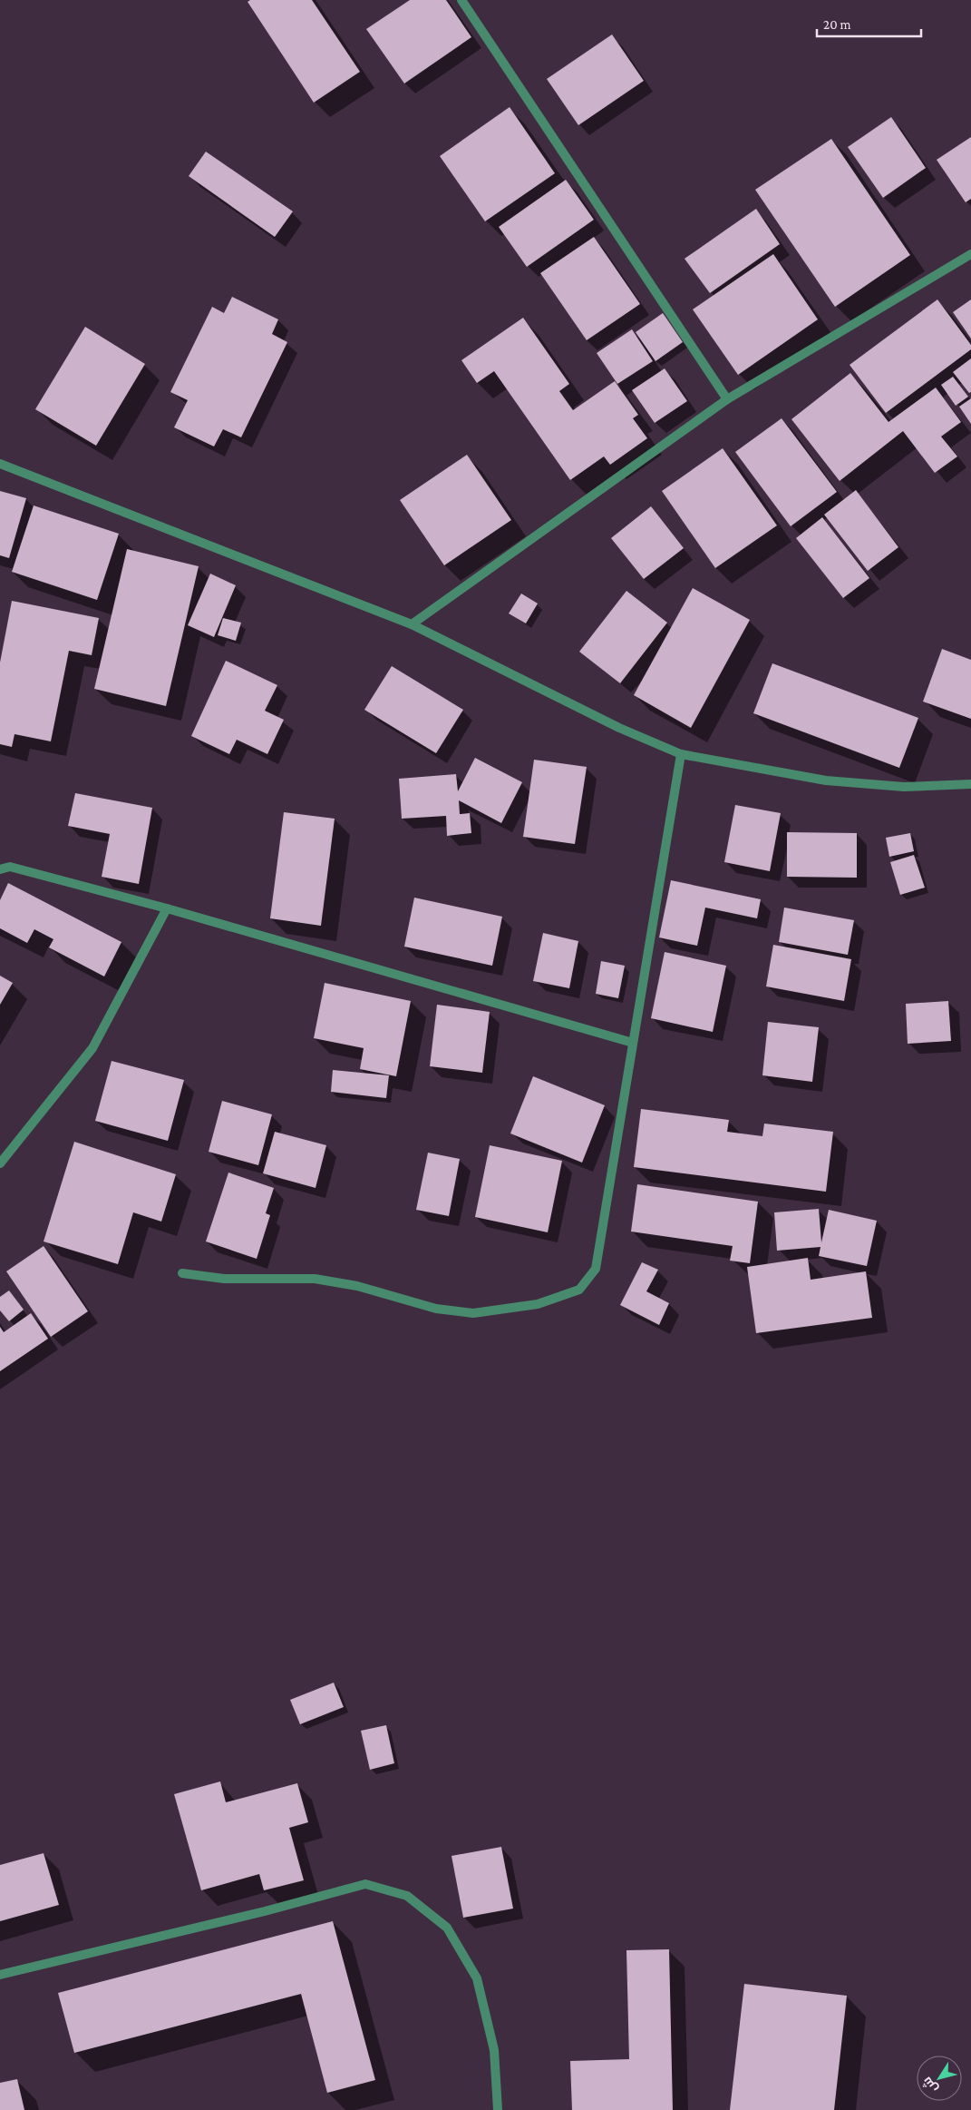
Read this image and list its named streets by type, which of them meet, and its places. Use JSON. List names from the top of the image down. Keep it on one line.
{"scale_bar":"20 m","north":"bottom left"}
